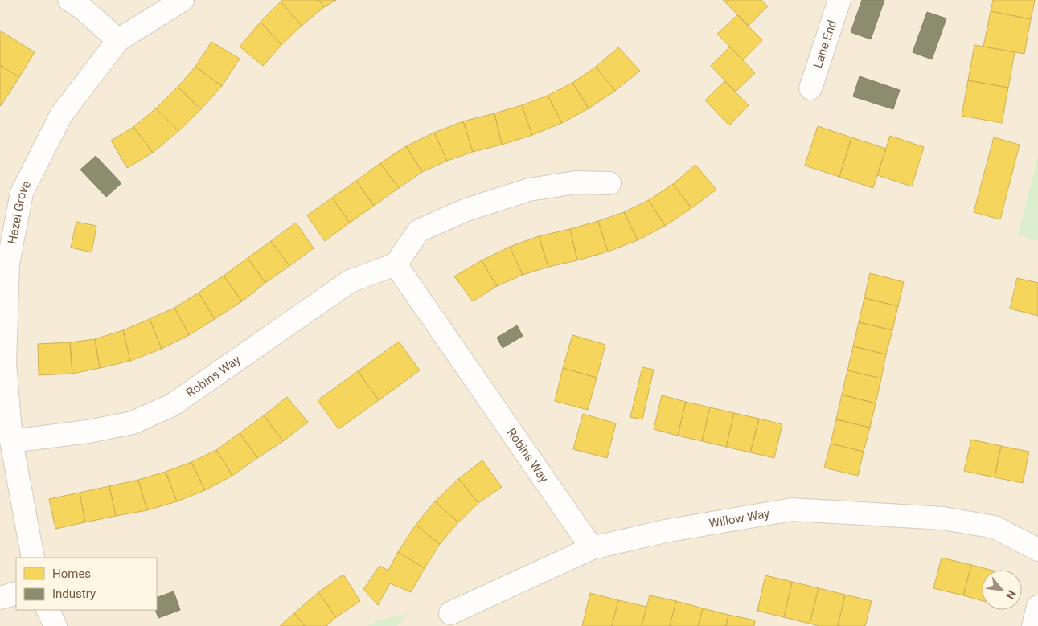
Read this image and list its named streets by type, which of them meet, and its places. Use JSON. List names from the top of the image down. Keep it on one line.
{"streets":{"street":["Lane End","Hazel Grove","Robins Way","Willow Way"]},"crossings":[["Hazel Grove","Robins Way"],["Robins Way","Willow Way"]],"legend":["Homes","Industry"],"north":"bottom right"}
